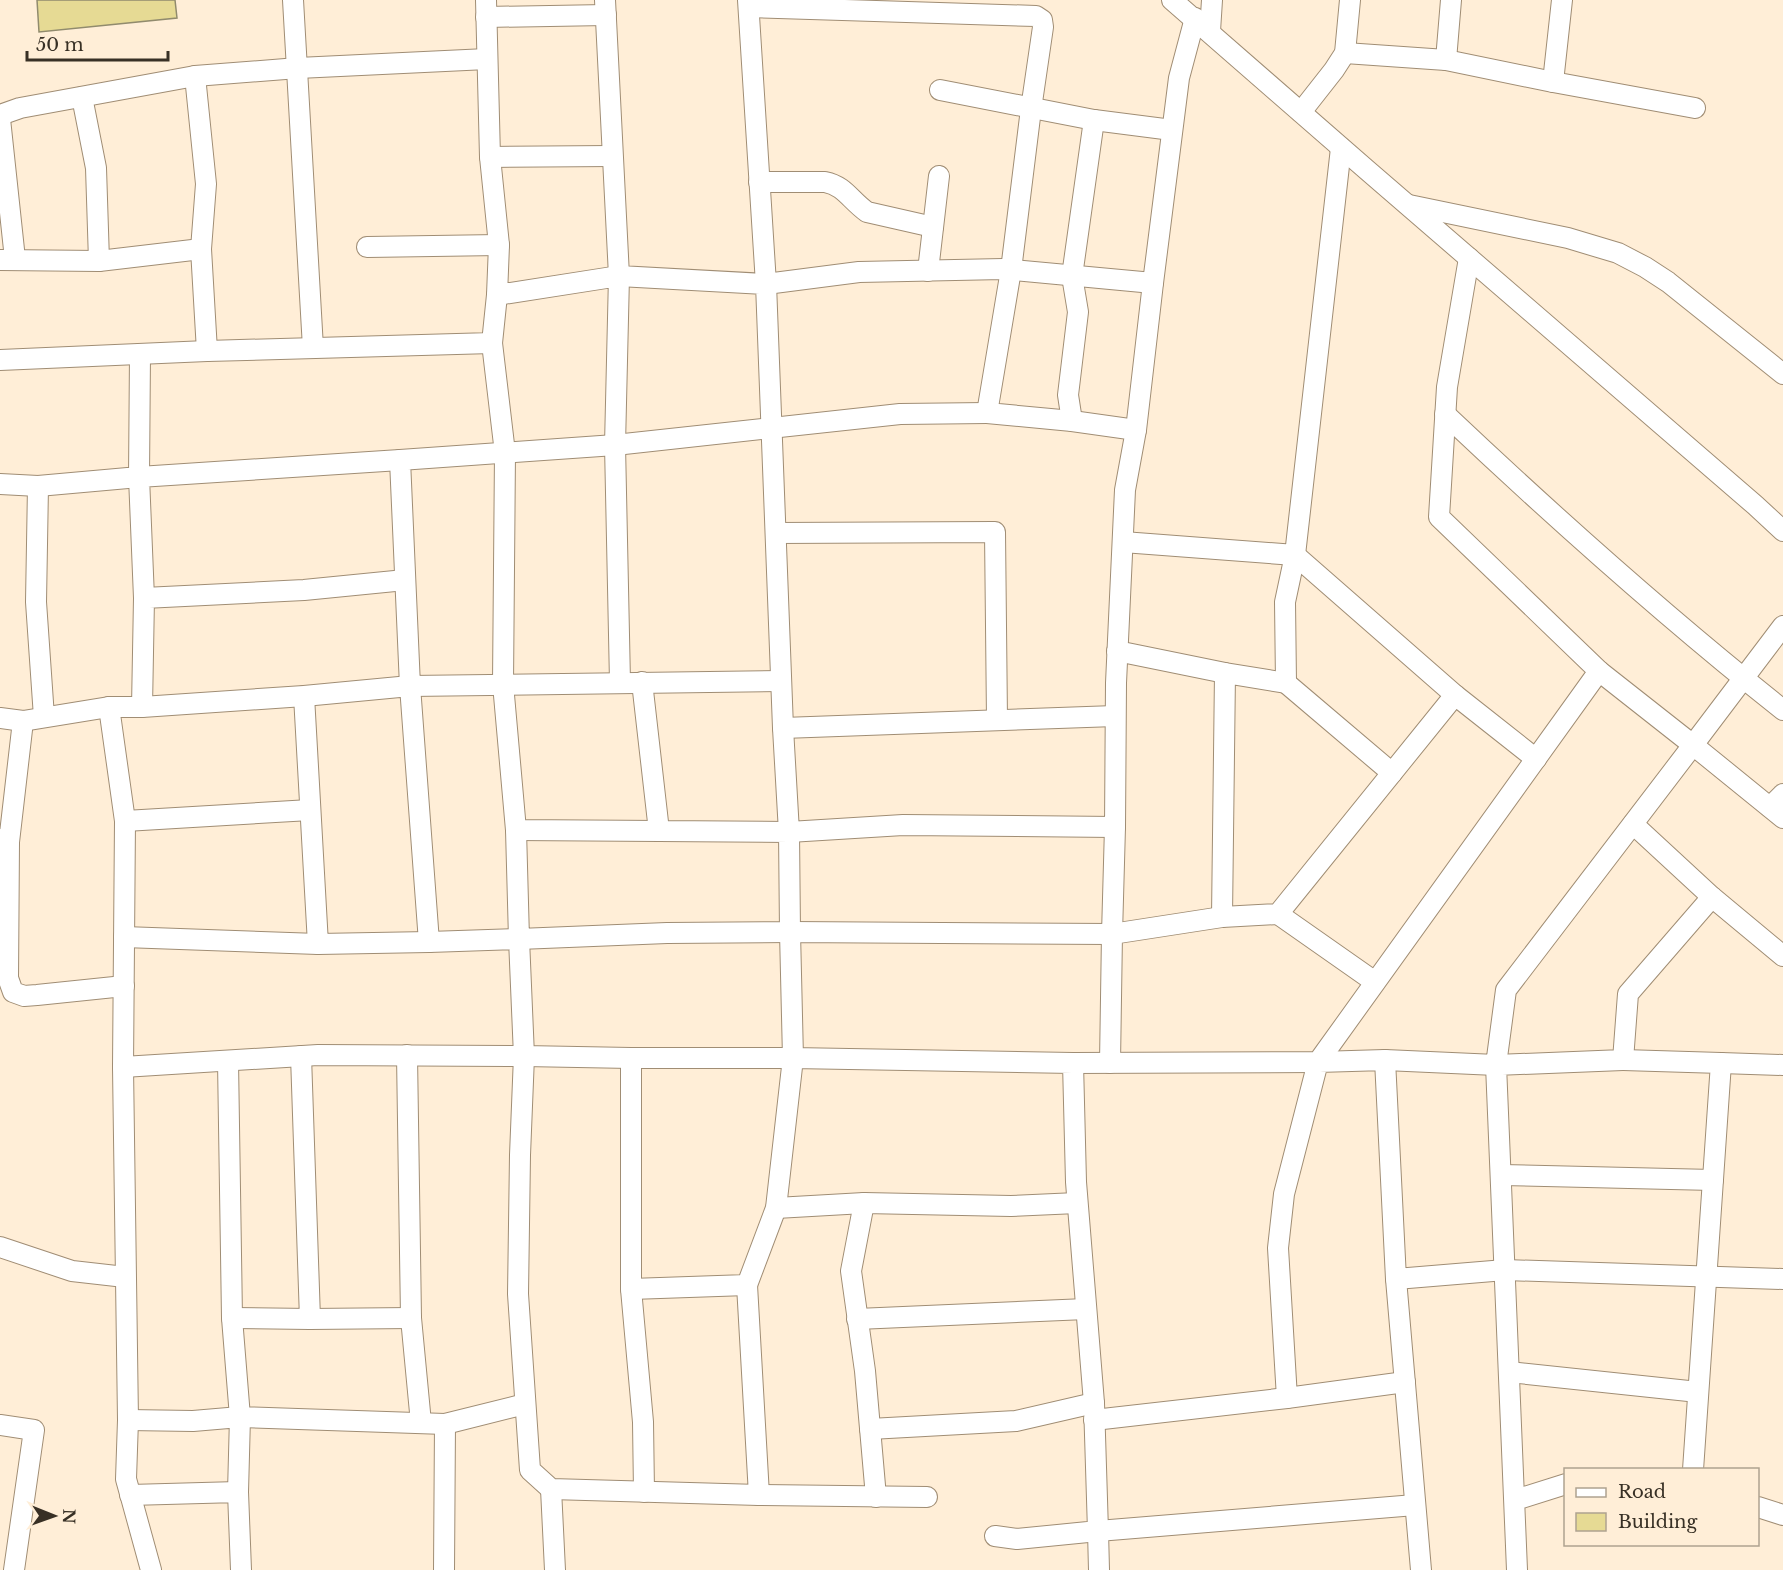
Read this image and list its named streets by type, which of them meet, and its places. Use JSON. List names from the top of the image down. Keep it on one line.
{"legend":["Road","Building"],"scale_bar":"50 m","north":"right"}
